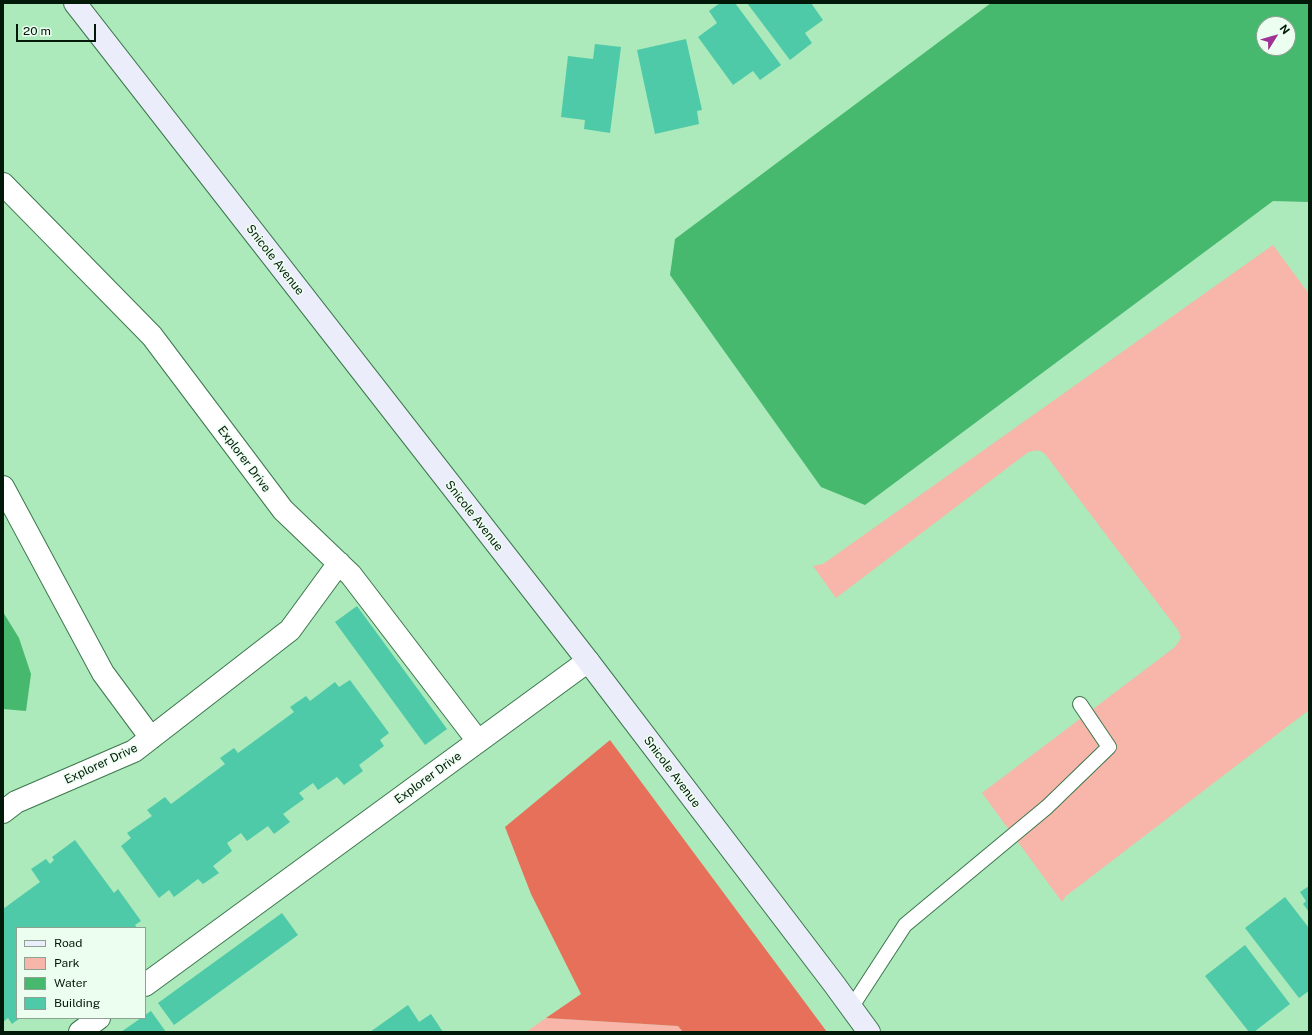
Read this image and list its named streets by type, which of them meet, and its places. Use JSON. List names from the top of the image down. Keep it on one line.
{"streets":{"street":["Snicole Avenue","Explorer Drive"]},"crossings":[["Snicole Avenue","Explorer Drive"]],"legend":["Road","Park","Water","Building"],"scale_bar":"20 m","north":"top right"}
